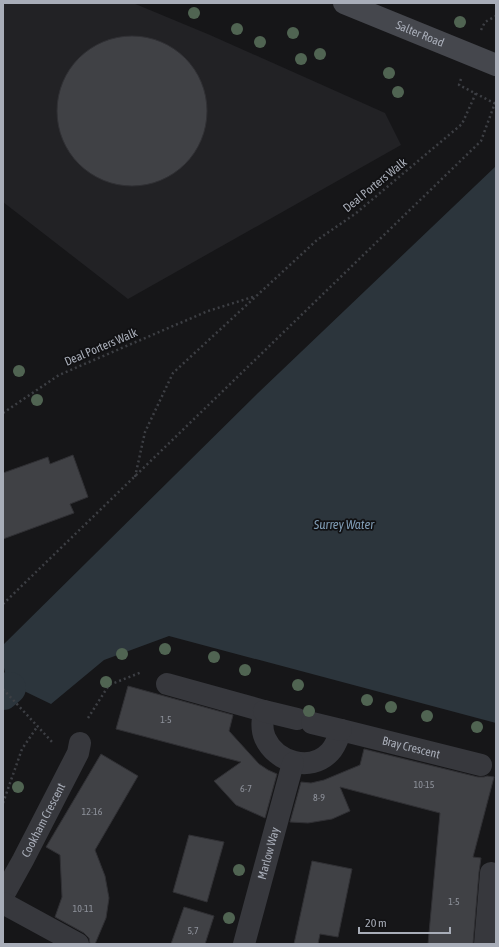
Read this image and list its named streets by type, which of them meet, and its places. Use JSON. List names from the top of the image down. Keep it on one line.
{"streets":{"main road":["Salter Road"],"street":["Bray Crescent","Cookham Crescent","Marlow Way"],"path":["Deal Porters Walk"]},"water":["Surrey Water"],"house_numbers":["1-5","10-15","6-7","8-9","12-16","1-5","10-11","5,7"],"scale_bar":"20 m"}
